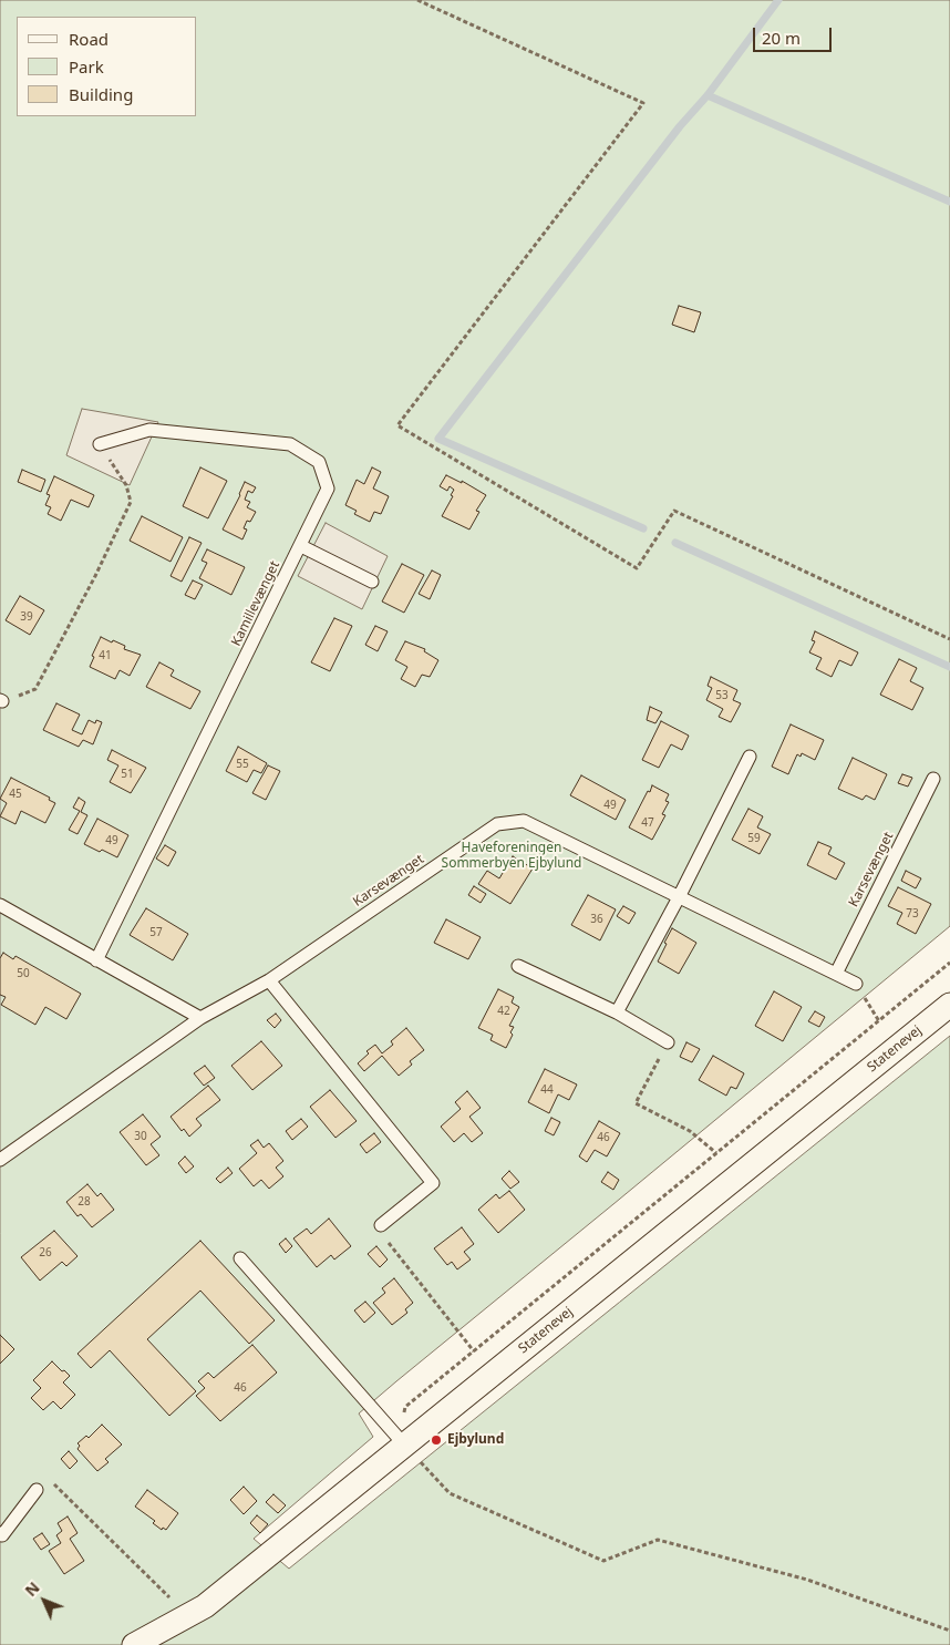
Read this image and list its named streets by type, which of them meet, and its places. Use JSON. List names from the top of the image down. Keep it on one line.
{"streets":{"street":["Statenevej"],"lane":["Kamillevænget","Karsevænget"]},"parks":["Haveforeningen Sommerbyen Ejbylund"],"places":["Ejbylund"],"house_numbers":["39","41","53","55","51","45","49","47","59","49","73","36","57","50","42","44","30","46","28","26","46"],"legend":["Road","Park","Building"],"scale_bar":"20 m","north":"top left"}
